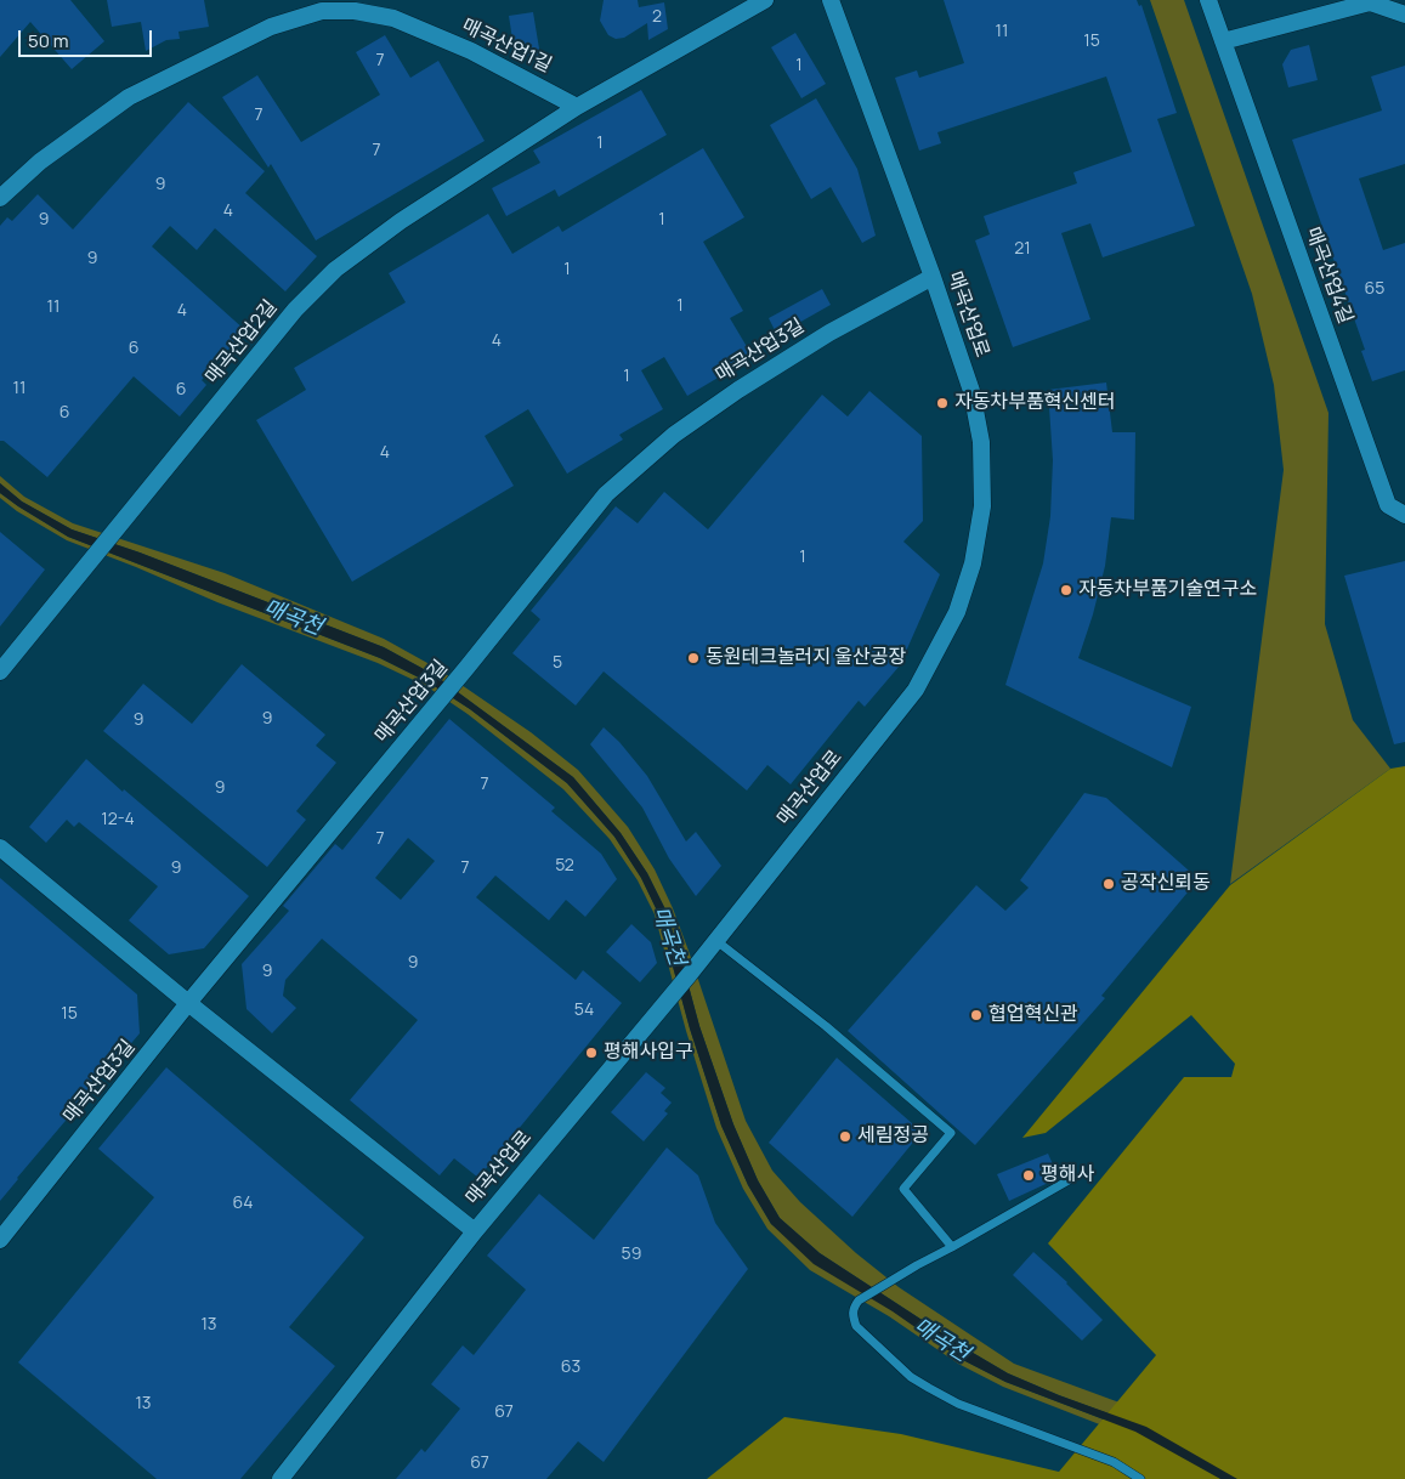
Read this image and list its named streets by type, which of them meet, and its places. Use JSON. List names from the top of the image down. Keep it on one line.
{"streets":{"street":["매곡산업1길","매곡산업4길","매곡산업로","매곡산업2길","매곡산업3길"]},"crossings":[["매곡산업1길","매곡산업2길"],["매곡산업로","매곡산업3길"]],"water":["매곡천"],"places":["자동차부품혁신센터","자동차부품기술연구소","동원테크놀러지 울산공장","공작신뢰동","협업혁신관","평해사입구","세림정공","평해사"],"house_numbers":["2","11","15","7","1","7","1","7","9","4","9","1","21","9","1","65","1","11","4","4","6","1","11","6","6","4","1","5","9","9","7","9","12-4","7","52","9","7","9","9","54","15","64","59","13","63","13","67","67"],"scale_bar":"50 m"}
